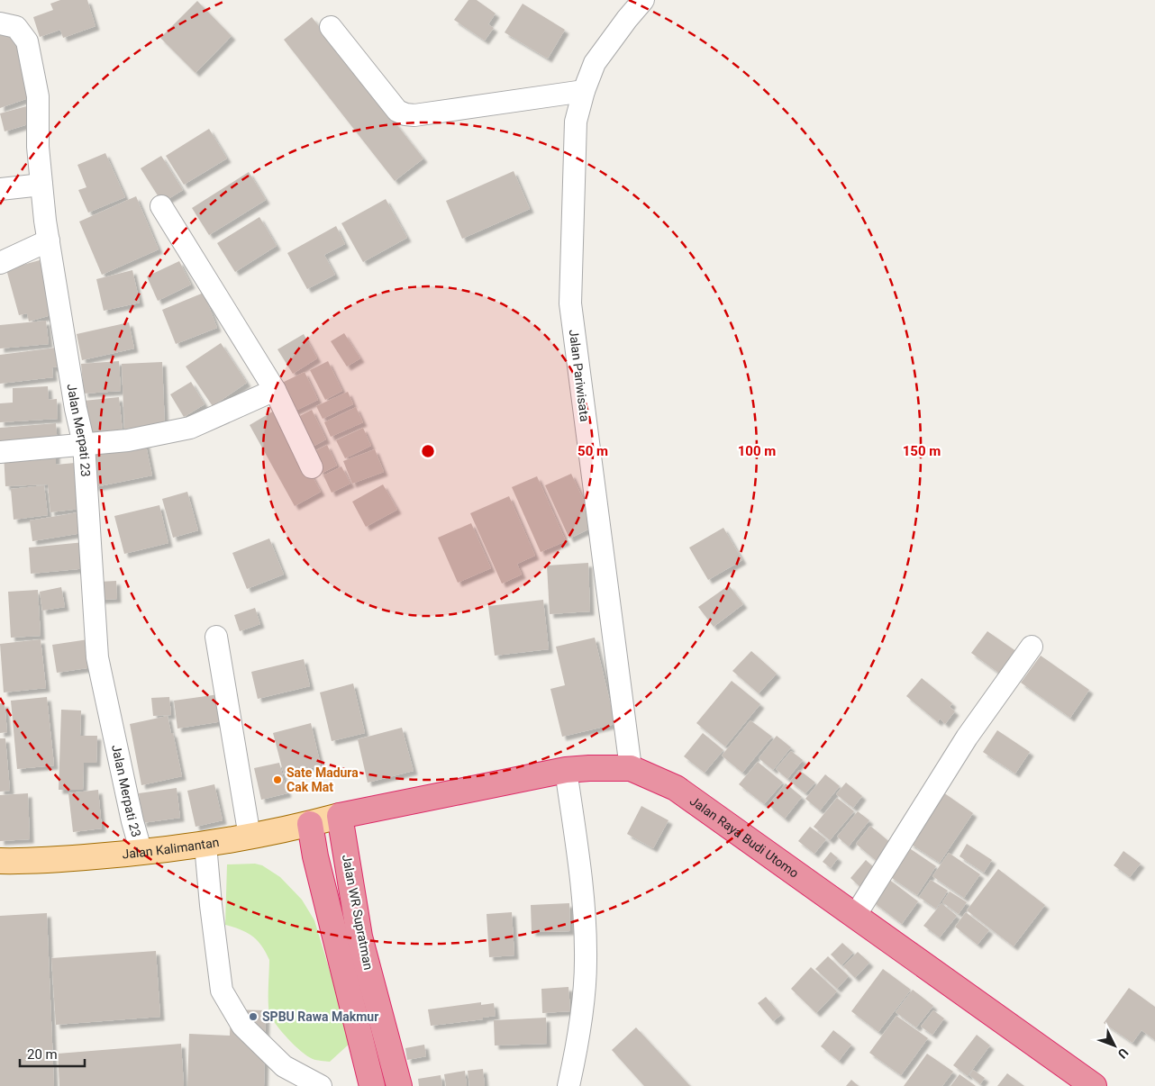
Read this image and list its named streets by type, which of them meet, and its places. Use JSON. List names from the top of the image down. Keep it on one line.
{"streets":{"highway":["Jalan Raya Budi Utomo","Jalan WR Supratman"],"main road":["Jalan Kalimantan"],"street":["Jalan Pariwisata","Jalan Merpati 23"]},"crossings":[["Jalan Pariwisata","Jalan Raya Budi Utomo"],["Jalan Merpati 23","Jalan Kalimantan"],["Jalan Raya Budi Utomo","Jalan Kalimantan"],["Jalan Raya Budi Utomo","Jalan WR Supratman"],["Jalan Kalimantan","Jalan WR Supratman"]],"places":["Sate Madura Cak Mat","SPBU Rawa Makmur"],"scale_bar":"20 m","north":"bottom right","rings":["50 m","100 m","150 m"]}
